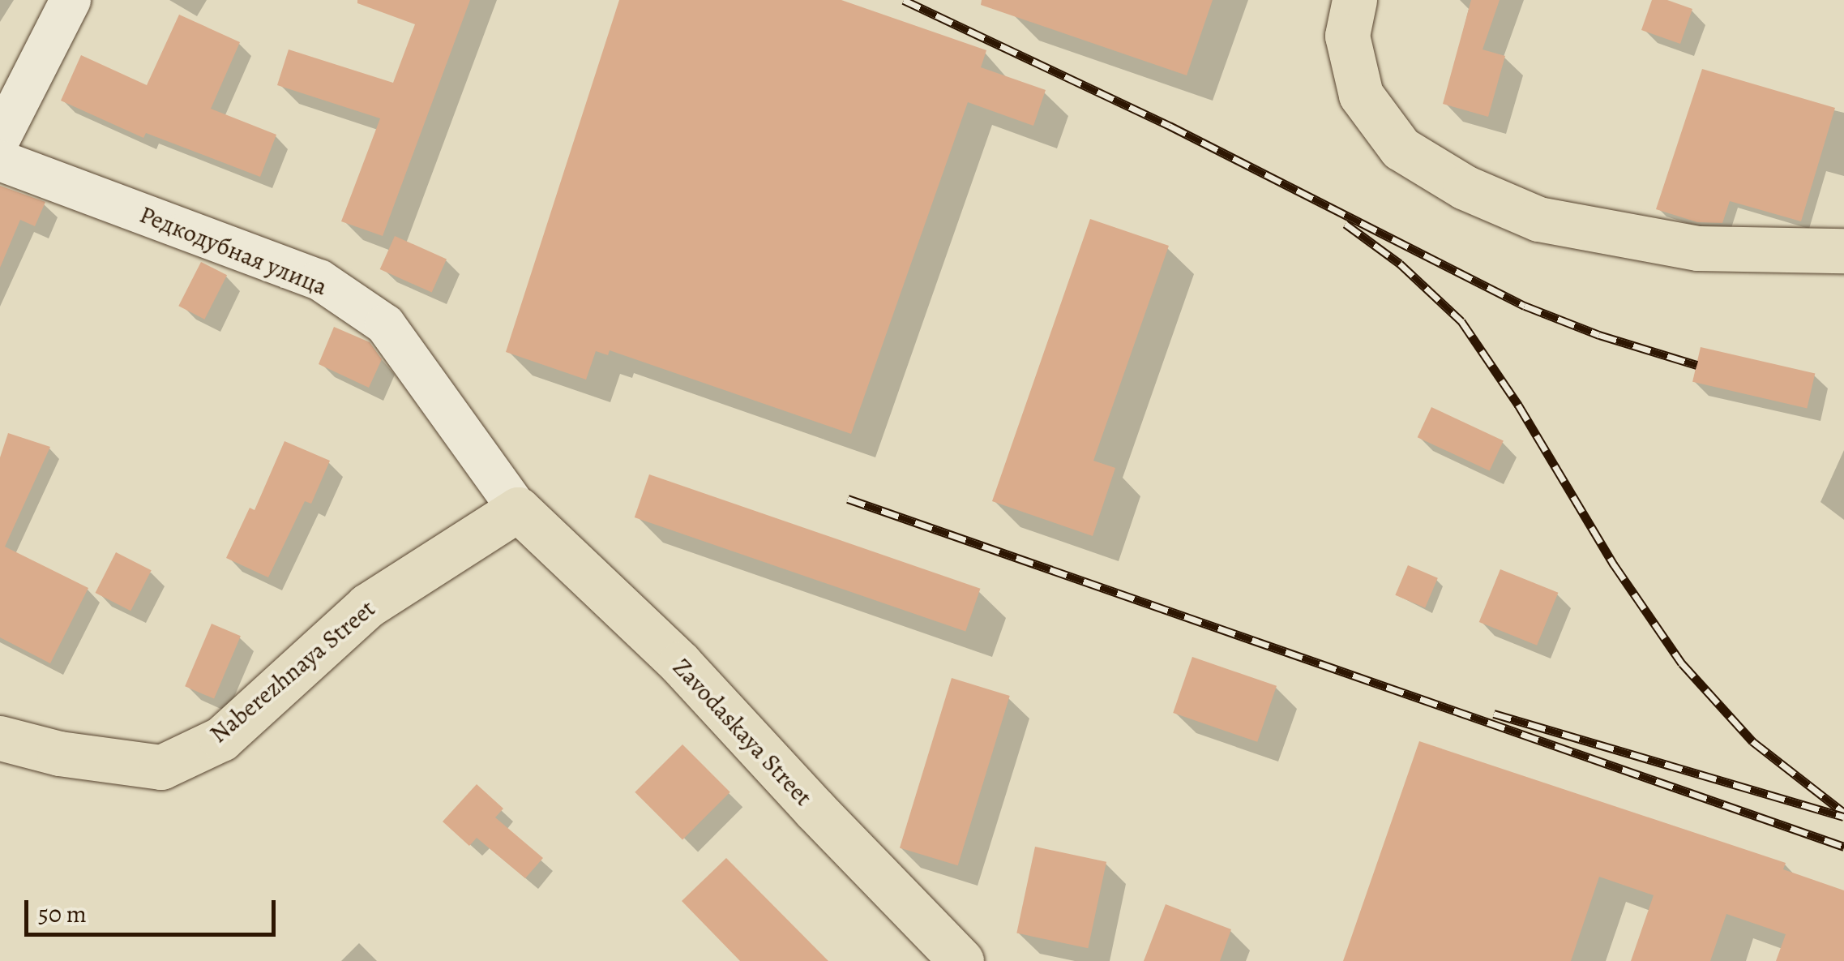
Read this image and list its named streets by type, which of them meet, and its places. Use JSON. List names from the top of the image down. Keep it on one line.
{"streets":{"main road":["Naberezhnaya Street","Zavodaskaya Street"],"street":["Редкодубная улица"]},"crossings":[["Редкодубная улица","Naberezhnaya Street"],["Редкодубная улица","Zavodaskaya Street"],["Naberezhnaya Street","Zavodaskaya Street"]],"scale_bar":"50 m"}
